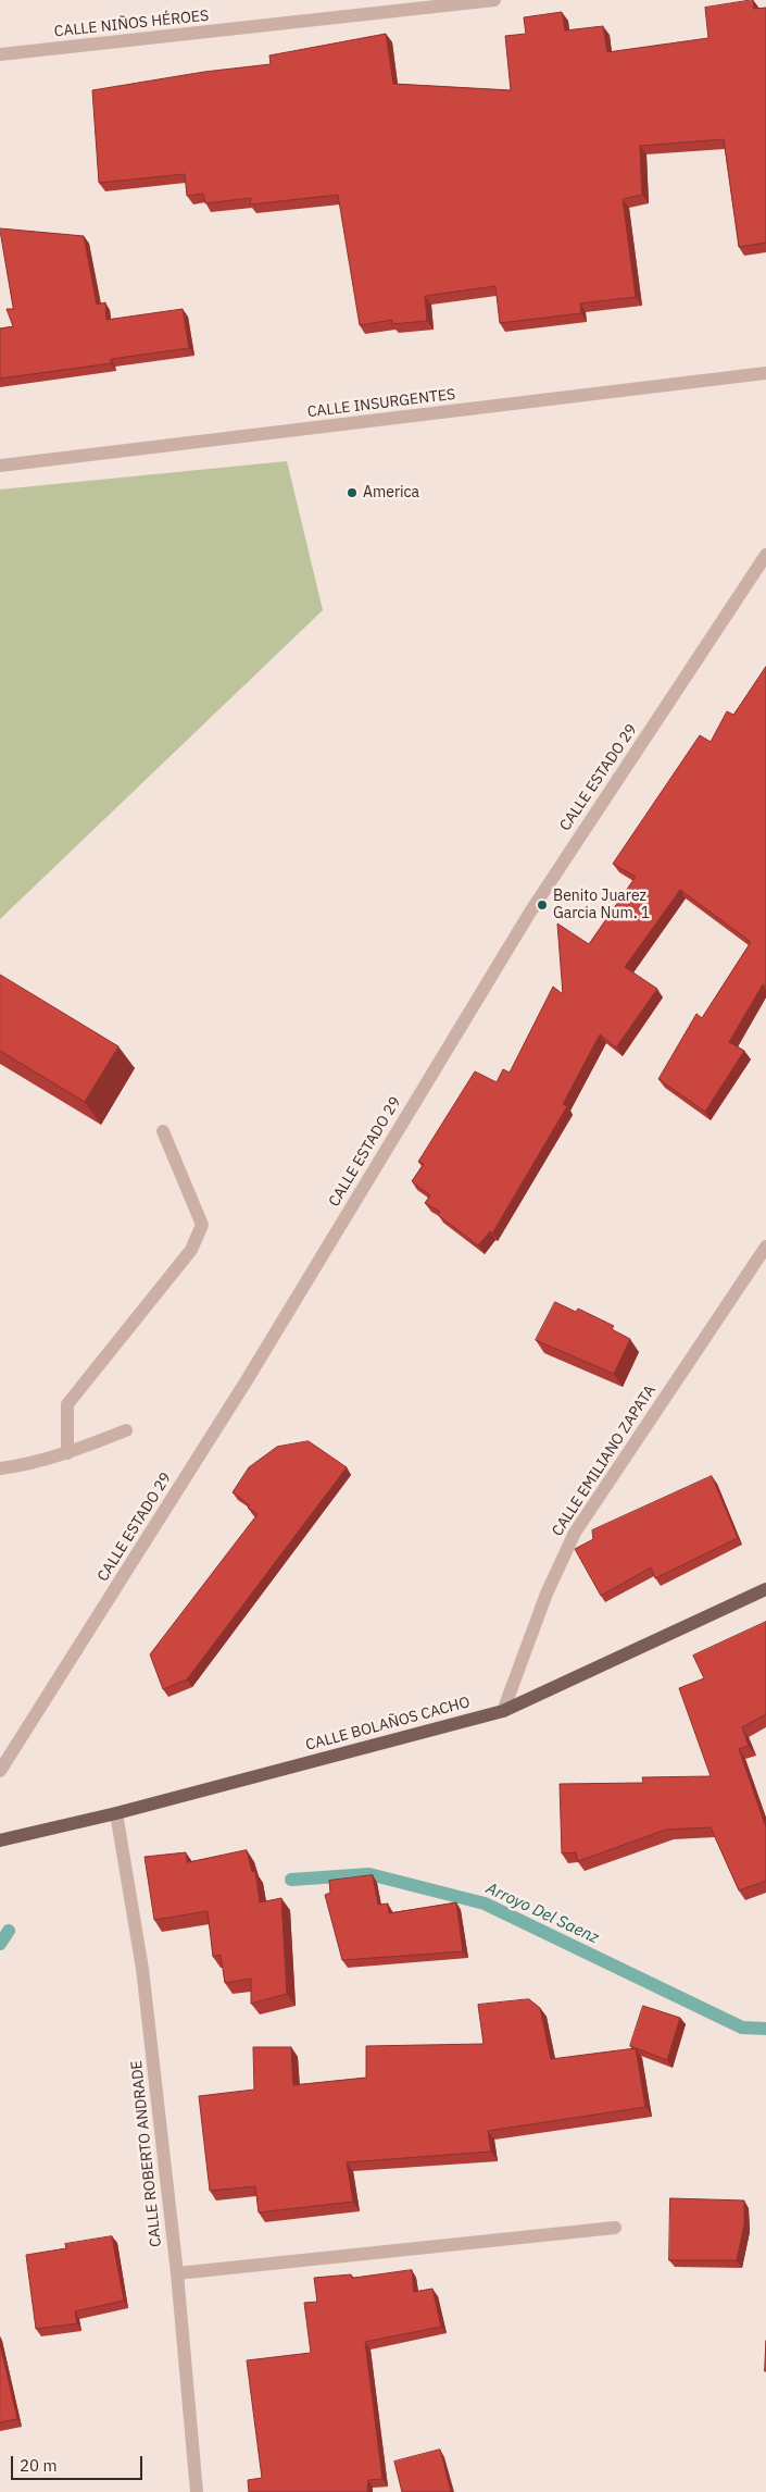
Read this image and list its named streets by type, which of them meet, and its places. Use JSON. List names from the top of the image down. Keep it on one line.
{"streets":{"main road":["CALLE BOLAÑOS CACHO"],"street":["CALLE NIÑOS HÉROES","CALLE INSURGENTES","CALLE ESTADO 29","CALLE EMILIANO ZAPATA","CALLE ROBERTO ANDRADE"]},"crossings":[["CALLE EMILIANO ZAPATA","CALLE BOLAÑOS CACHO"],["CALLE BOLAÑOS CACHO","CALLE ROBERTO ANDRADE"]],"water":["Arroyo Del Saenz"],"places":["America","Benito Juarez Garcia Num. 1"],"scale_bar":"20 m"}
